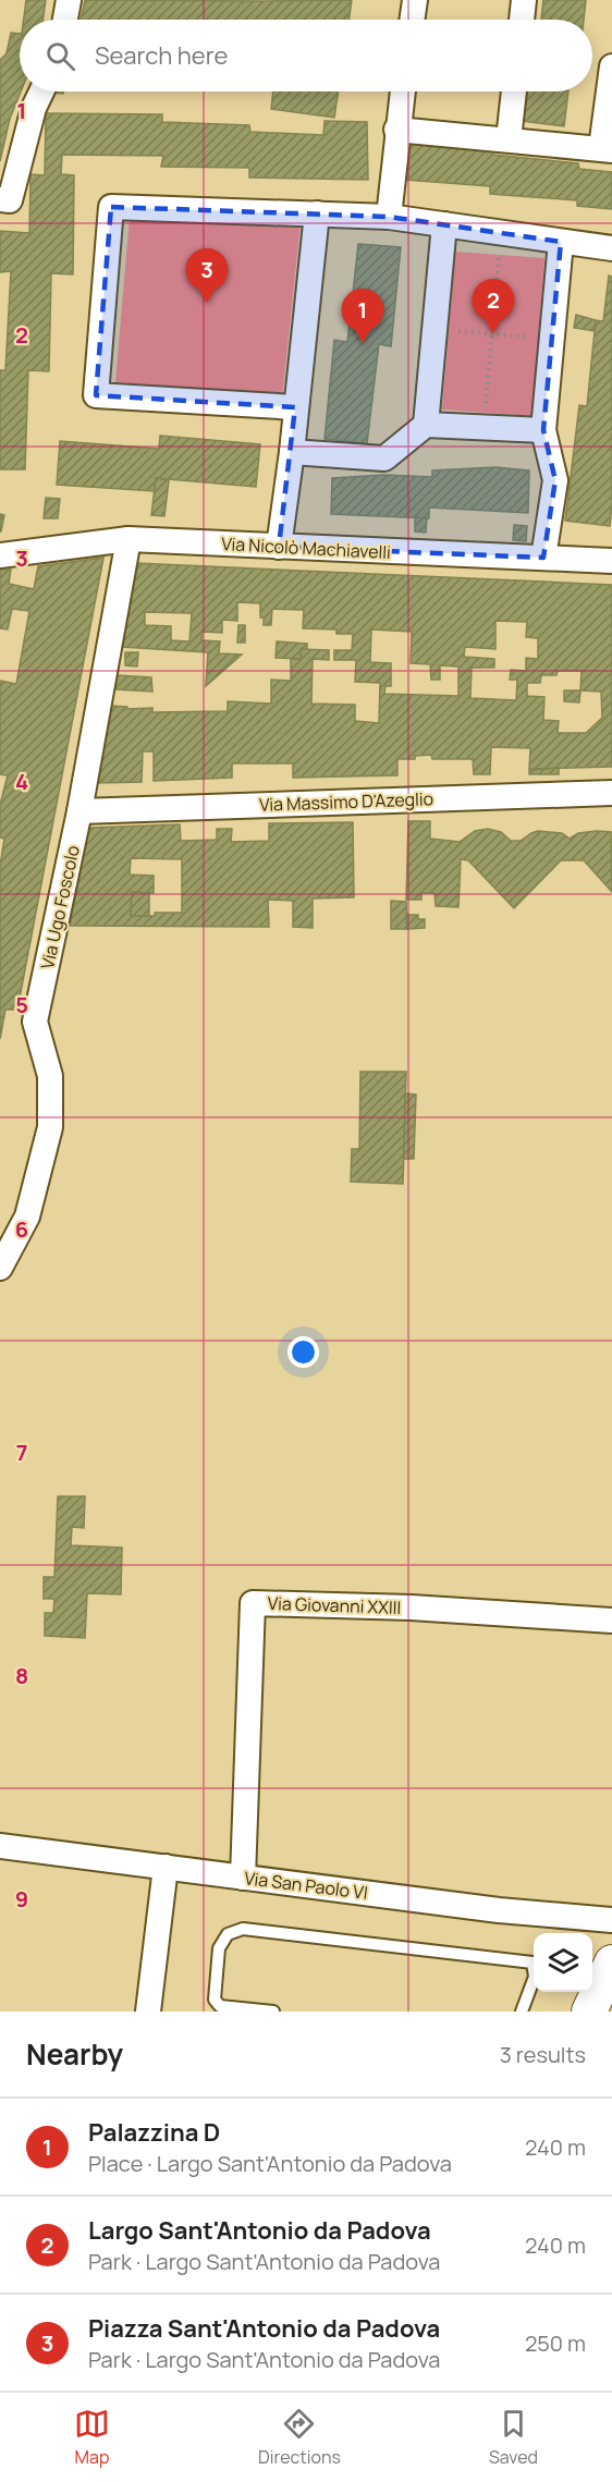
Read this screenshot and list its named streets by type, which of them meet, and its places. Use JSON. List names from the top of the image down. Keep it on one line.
{"streets":{"street":["Via Nicolò Machiavelli","Via Massimo D'Azeglio","Via Ugo Foscolo","Via Giovanni XXIII","Via San Paolo VI"]},"crossings":[["Via Nicolò Machiavelli","Via Ugo Foscolo"],["Via Massimo D'Azeglio","Via Ugo Foscolo"],["Via Giovanni XXIII","Via San Paolo VI"]],"page":{"search":"Search here","pins":["3","2","1"],"heading":["Nearby","3 results"],"list":[{"mark":"1","name":"Palazzina D","note":"Place · Largo Sant'Antonio da Padova","value":"240 m"},{"mark":"2","name":"Largo Sant'Antonio da Padova","note":"Park · Largo Sant'Antonio da Padova","value":"240 m"},{"mark":"3","name":"Piazza Sant'Antonio da Padova","note":"Park · Largo Sant'Antonio da Padova","value":"250 m"}],"nav":["Map","Directions","Saved"]},"grid":{"rows":["1","2","3","4","5","6","7","8","9"]}}
